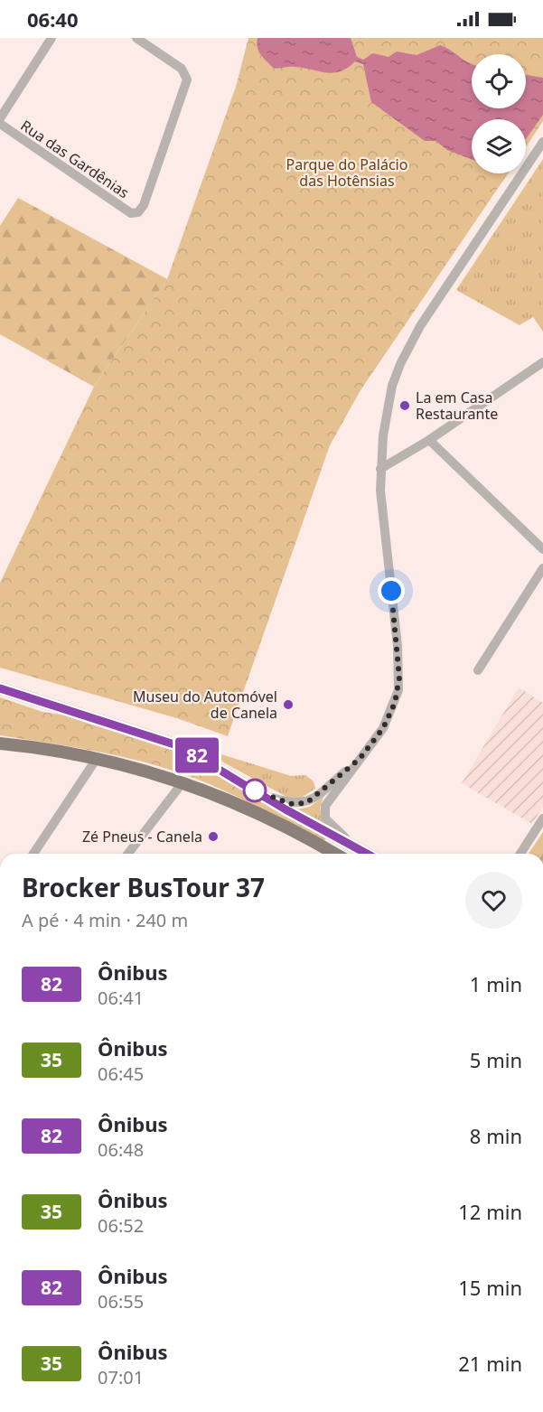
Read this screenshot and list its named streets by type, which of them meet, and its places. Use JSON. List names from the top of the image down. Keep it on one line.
{"streets":{"street":["Rua das Gardênias"]},"parks":["Parque do Palácio das Hotênsias"],"places":["La em Casa Restaurante","Museu do Automóvel de Canela","Zé Pneus - Canela"],"lines":["bus line 82"],"page":{"status":"06:40","on_map":"82","heading":["Brocker BusTour 37","A pé · 4 min · 240 m"],"list":[{"mark":"82","name":"Ônibus","note":"06:41","value":"1 min"},{"mark":"35","name":"Ônibus","note":"06:45","value":"5 min"},{"mark":"82","name":"Ônibus","note":"06:48","value":"8 min"},{"mark":"35","name":"Ônibus","note":"06:52","value":"12 min"},{"mark":"82","name":"Ônibus","note":"06:55","value":"15 min"},{"mark":"35","name":"Ônibus","note":"07:01","value":"21 min"}]}}
